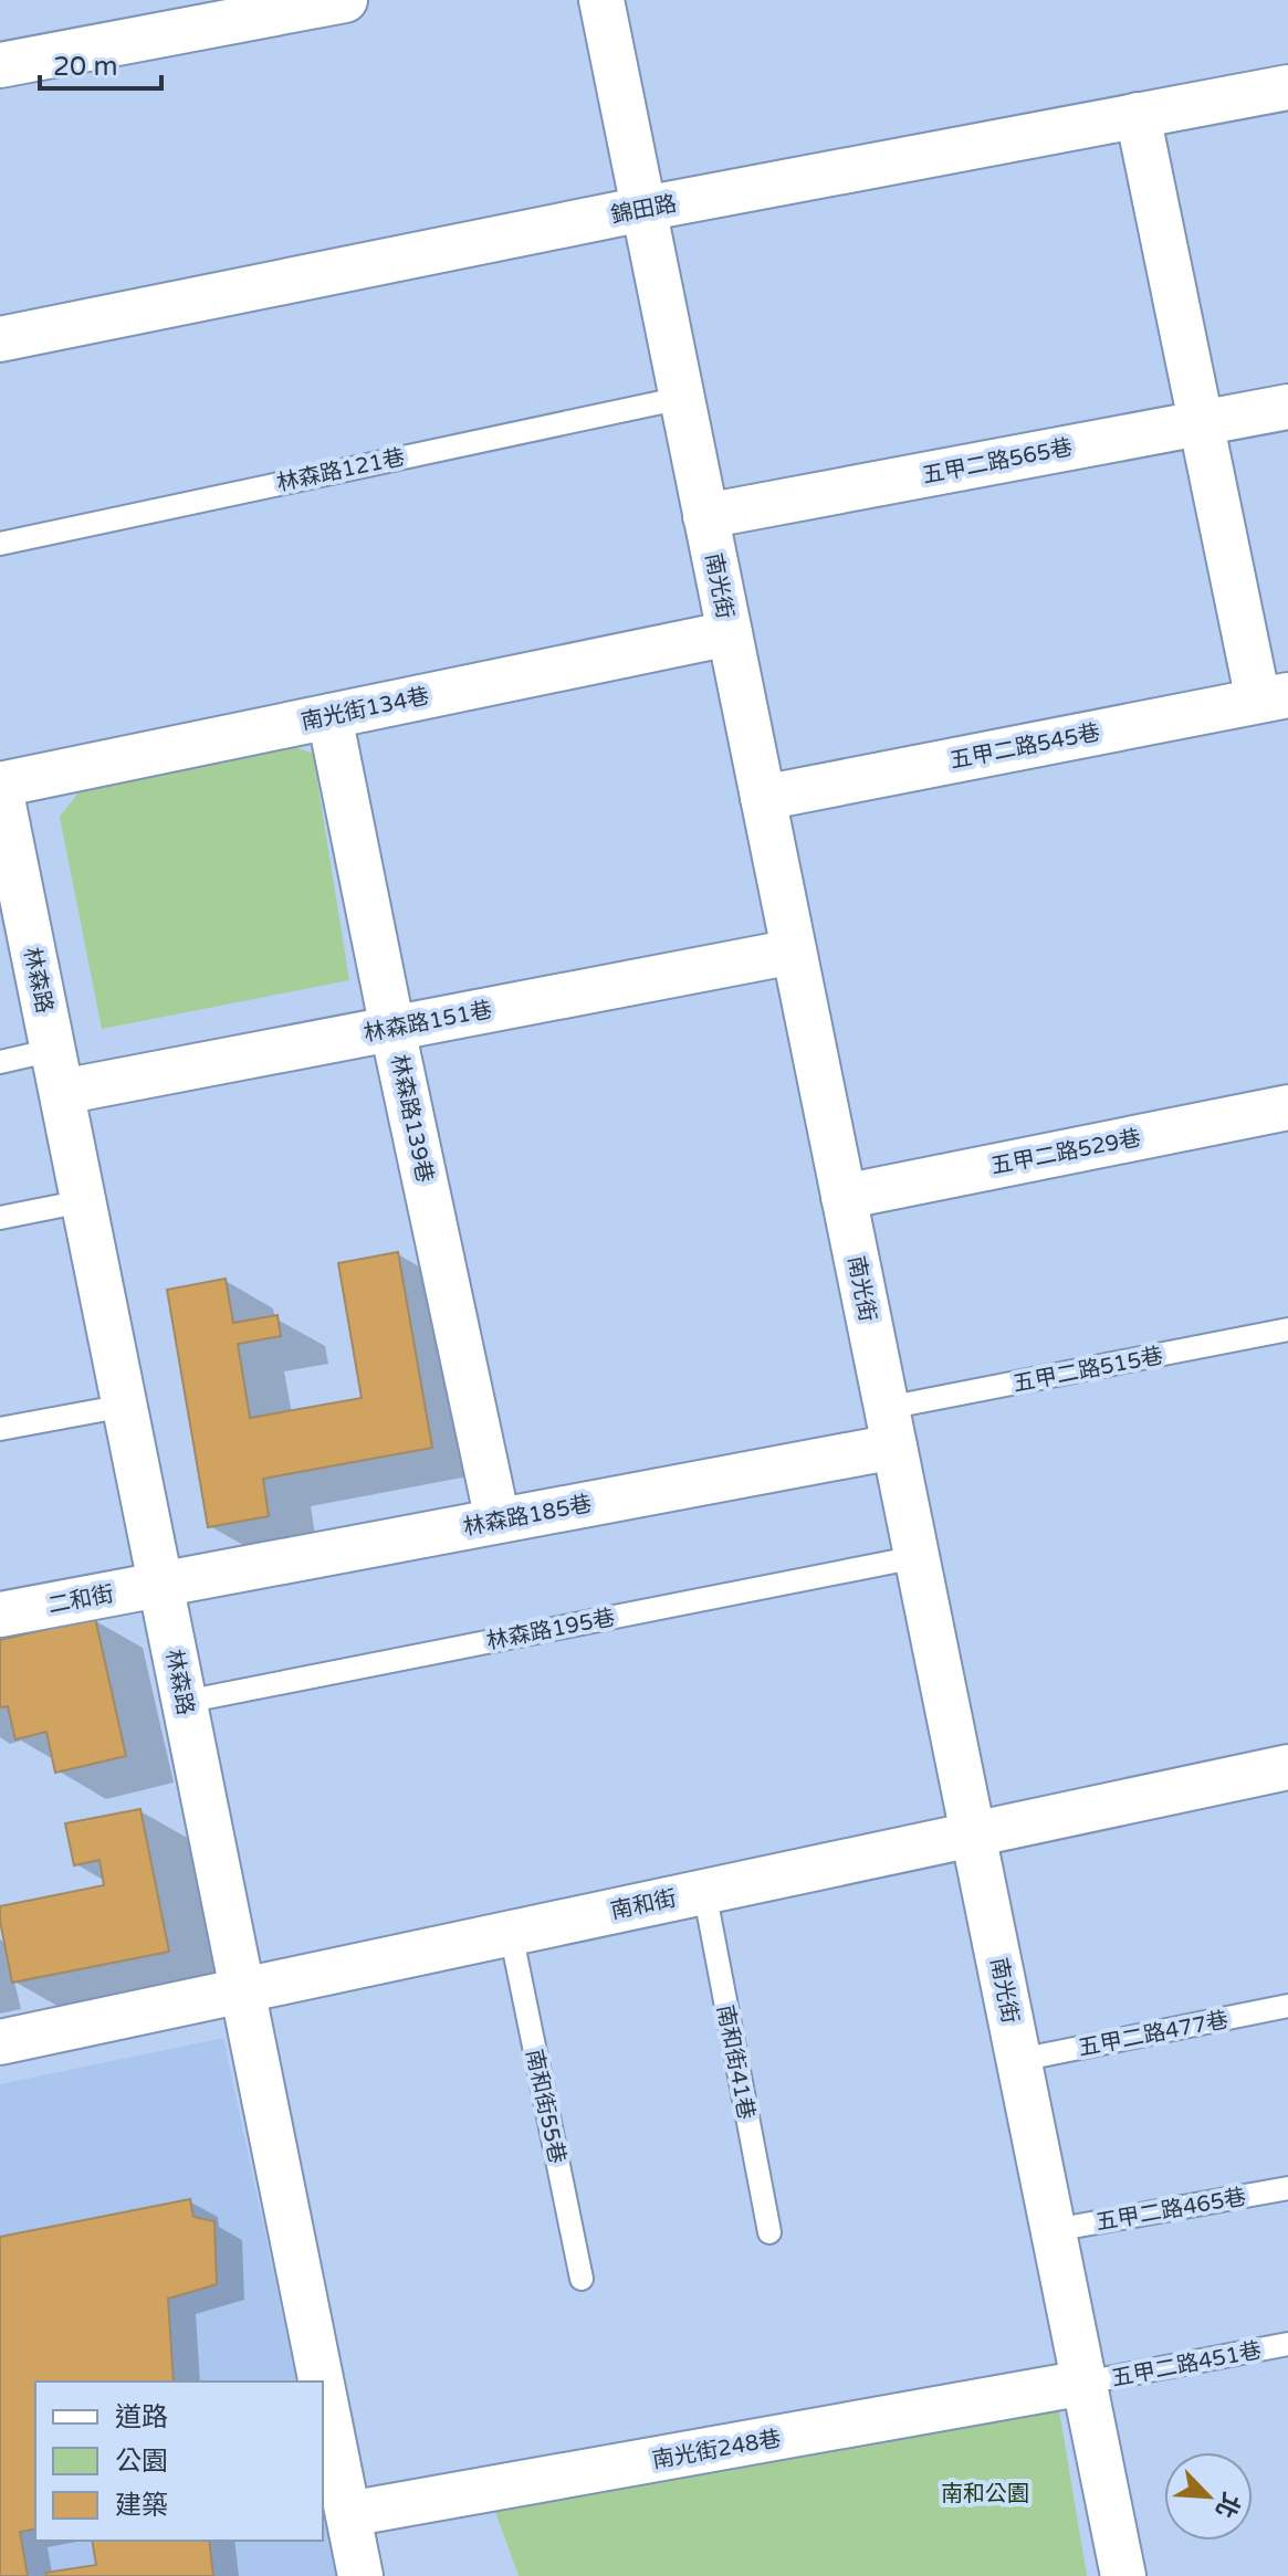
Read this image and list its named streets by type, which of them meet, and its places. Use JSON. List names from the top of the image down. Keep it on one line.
{"streets":{"street":["錦田路","五甲二路565巷","南光街","南光街134巷","五甲二路545巷","林森路","林森路151巷","林森路139巷","五甲二路529巷","林森路185巷","二和街","南和街","南光街248巷"],"lane":["林森路121巷","五甲二路515巷","林森路195巷","五甲二路477巷","南和街41巷","南和街55巷","五甲二路465巷","五甲二路451巷"]},"crossings":[["錦田路","南光街"],["五甲二路565巷","南光街"],["林森路121巷","南光街"],["南光街","南光街134巷"],["南光街","五甲二路545巷"],["南光街","林森路151巷"],["南光街","五甲二路529巷"],["南光街","五甲二路515巷"],["南光街","林森路185巷"],["南光街","林森路195巷"],["南光街","南和街"],["南光街","五甲二路477巷"],["南光街","五甲二路465巷"],["南光街","五甲二路451巷"],["南光街","南光街248巷"],["南光街134巷","林森路"],["南光街134巷","林森路139巷"],["林森路","林森路151巷"],["林森路","林森路185巷"],["林森路","二和街"],["林森路","林森路195巷"],["林森路","南和街"],["林森路","南光街248巷"],["林森路151巷","林森路139巷"],["林森路139巷","林森路185巷"],["五甲二路515巷","林森路185巷"],["林森路185巷","二和街"],["南和街","南和街41巷"],["南和街","南和街55巷"],["五甲二路451巷","南光街248巷"]],"parks":["南和公園"],"legend":["道路","公園","建築"],"scale_bar":"20 m","north":"bottom right"}
